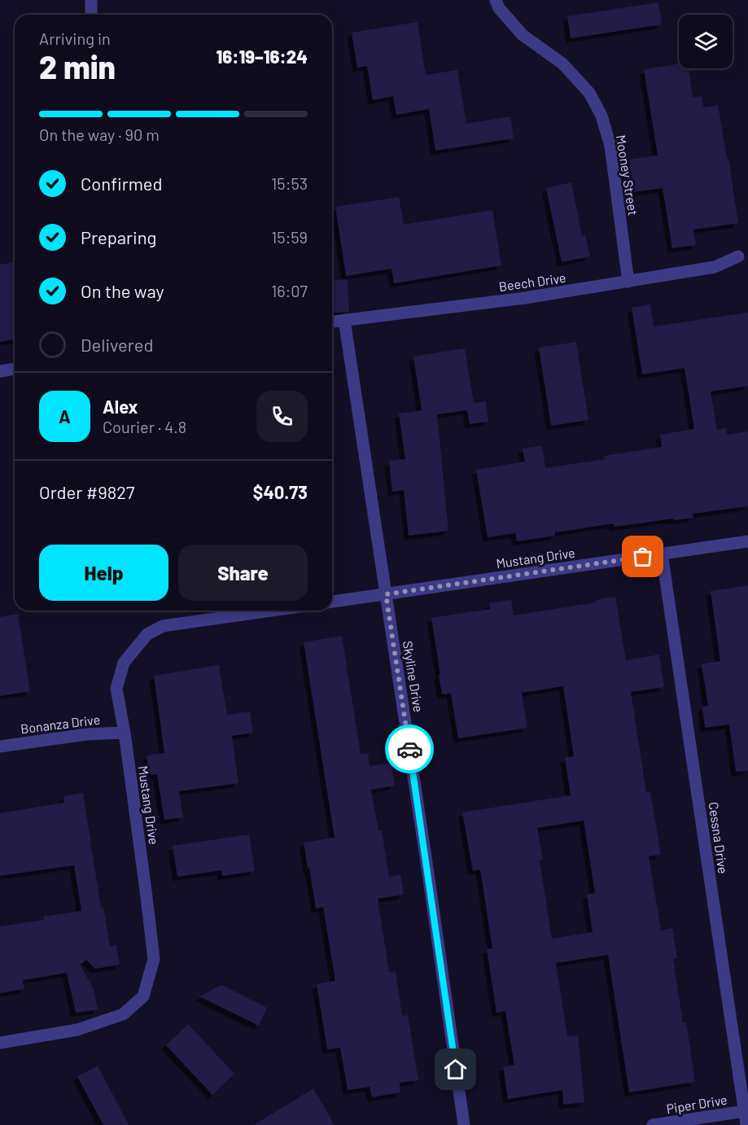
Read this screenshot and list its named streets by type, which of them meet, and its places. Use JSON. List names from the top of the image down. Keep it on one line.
{"streets":{"street":["Mooney Street","Beech Drive","Mustang Drive","Skyline Drive","Bonanza Drive","Cessna Drive","Piper Drive"]},"crossings":[["Mooney Street","Beech Drive"],["Beech Drive","Skyline Drive"],["Mustang Drive","Skyline Drive"],["Mustang Drive","Bonanza Drive"],["Mustang Drive","Cessna Drive"],["Cessna Drive","Piper Drive"]],"page":{"heading":["2 min","Arriving in","16:19–16:24"],"panel":["Alex","Courier · 4.8","Order #9827","$40.73"],"bar":"On the way · 90 m","list":[["Confirmed","15:53"],["Preparing","15:59"],["On the way","16:07"],"Delivered"],"round":"A","buttons":["Help","Share"]}}
